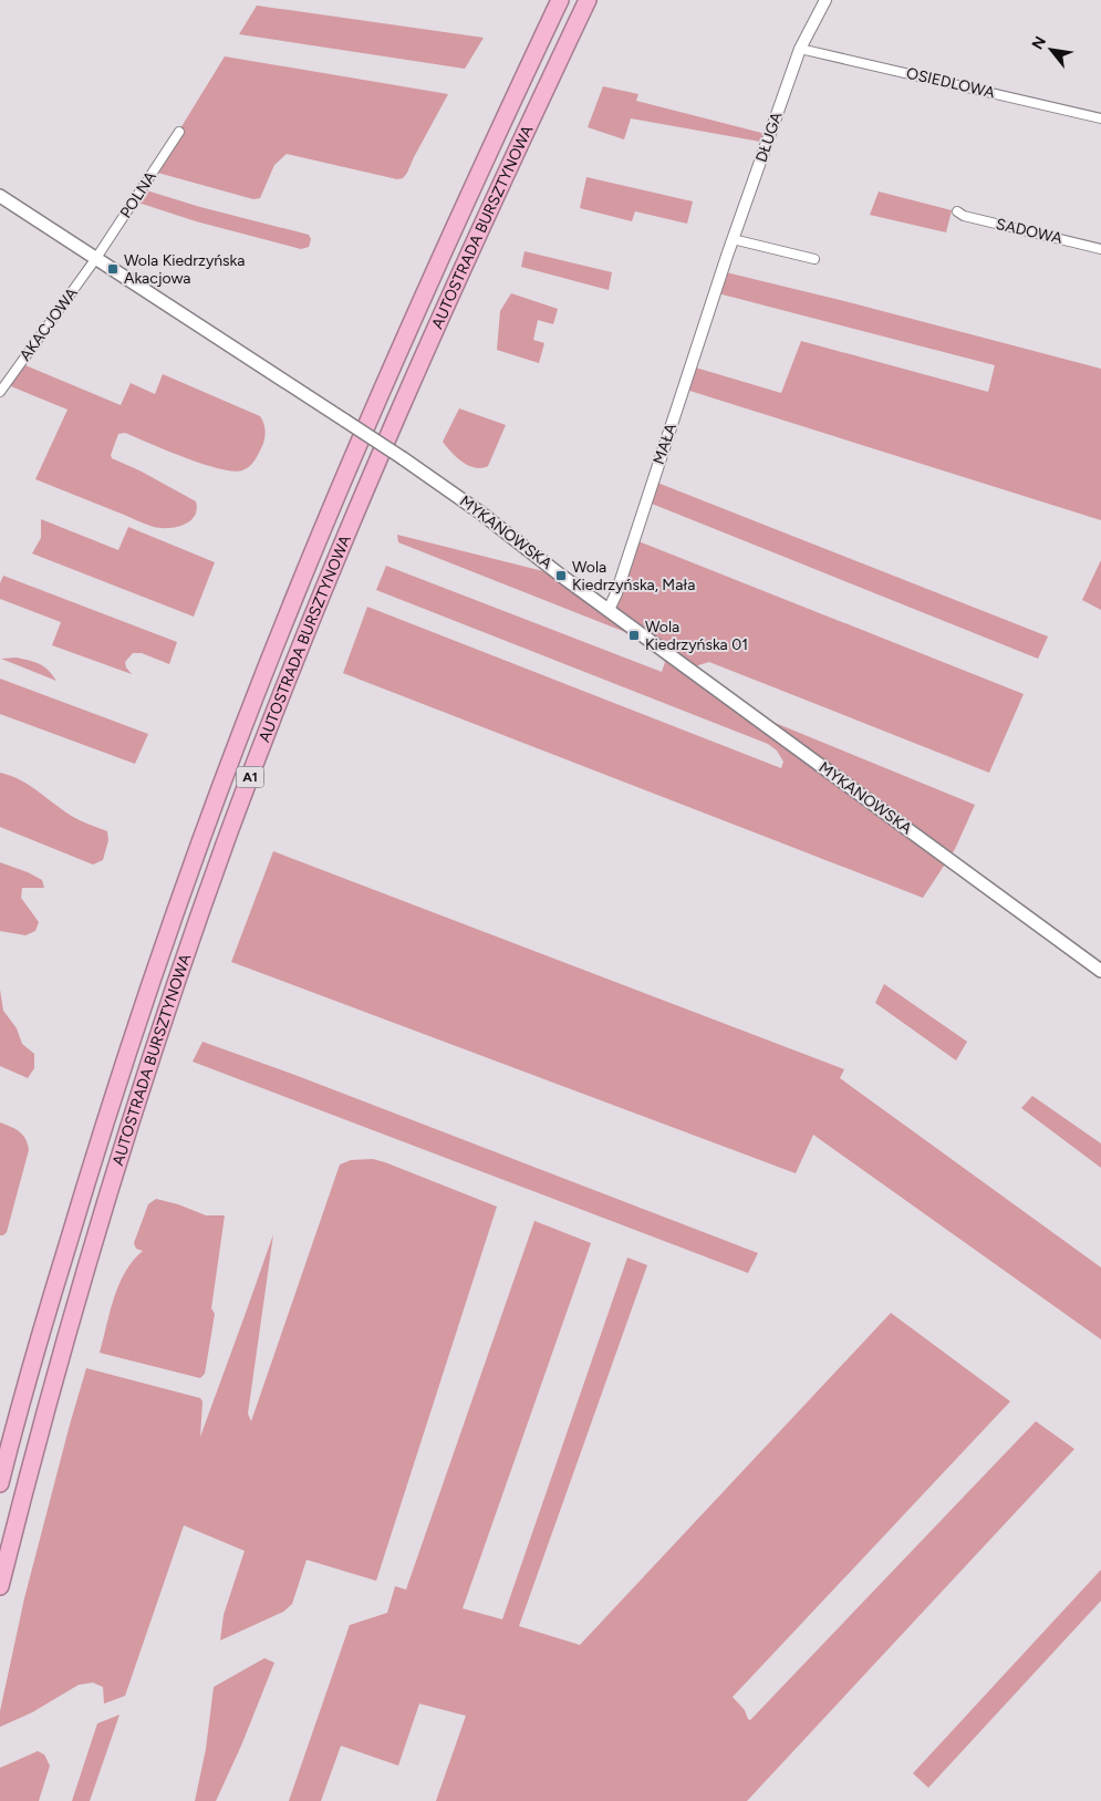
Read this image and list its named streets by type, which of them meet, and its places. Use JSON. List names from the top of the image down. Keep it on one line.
{"streets":{"highway":["AUTOSTRADA BURSZTYNOWA","A1"],"main road":["MYKANOWSKA"],"street":["OSIEDLOWA","DŁUGA","POLNA","SADOWA","AKACJOWA","MAŁA"]},"crossings":[["OSIEDLOWA","DŁUGA"],["DŁUGA","MAŁA"],["POLNA","AKACJOWA"],["POLNA","MYKANOWSKA"],["AKACJOWA","MYKANOWSKA"],["MAŁA","MYKANOWSKA"]],"places":{"transit":["Wola Kiedrzyńska Akacjowa","Wola Kiedrzyńska, Mała","Wola Kiedrzyńska 01"]},"north":"top left"}
